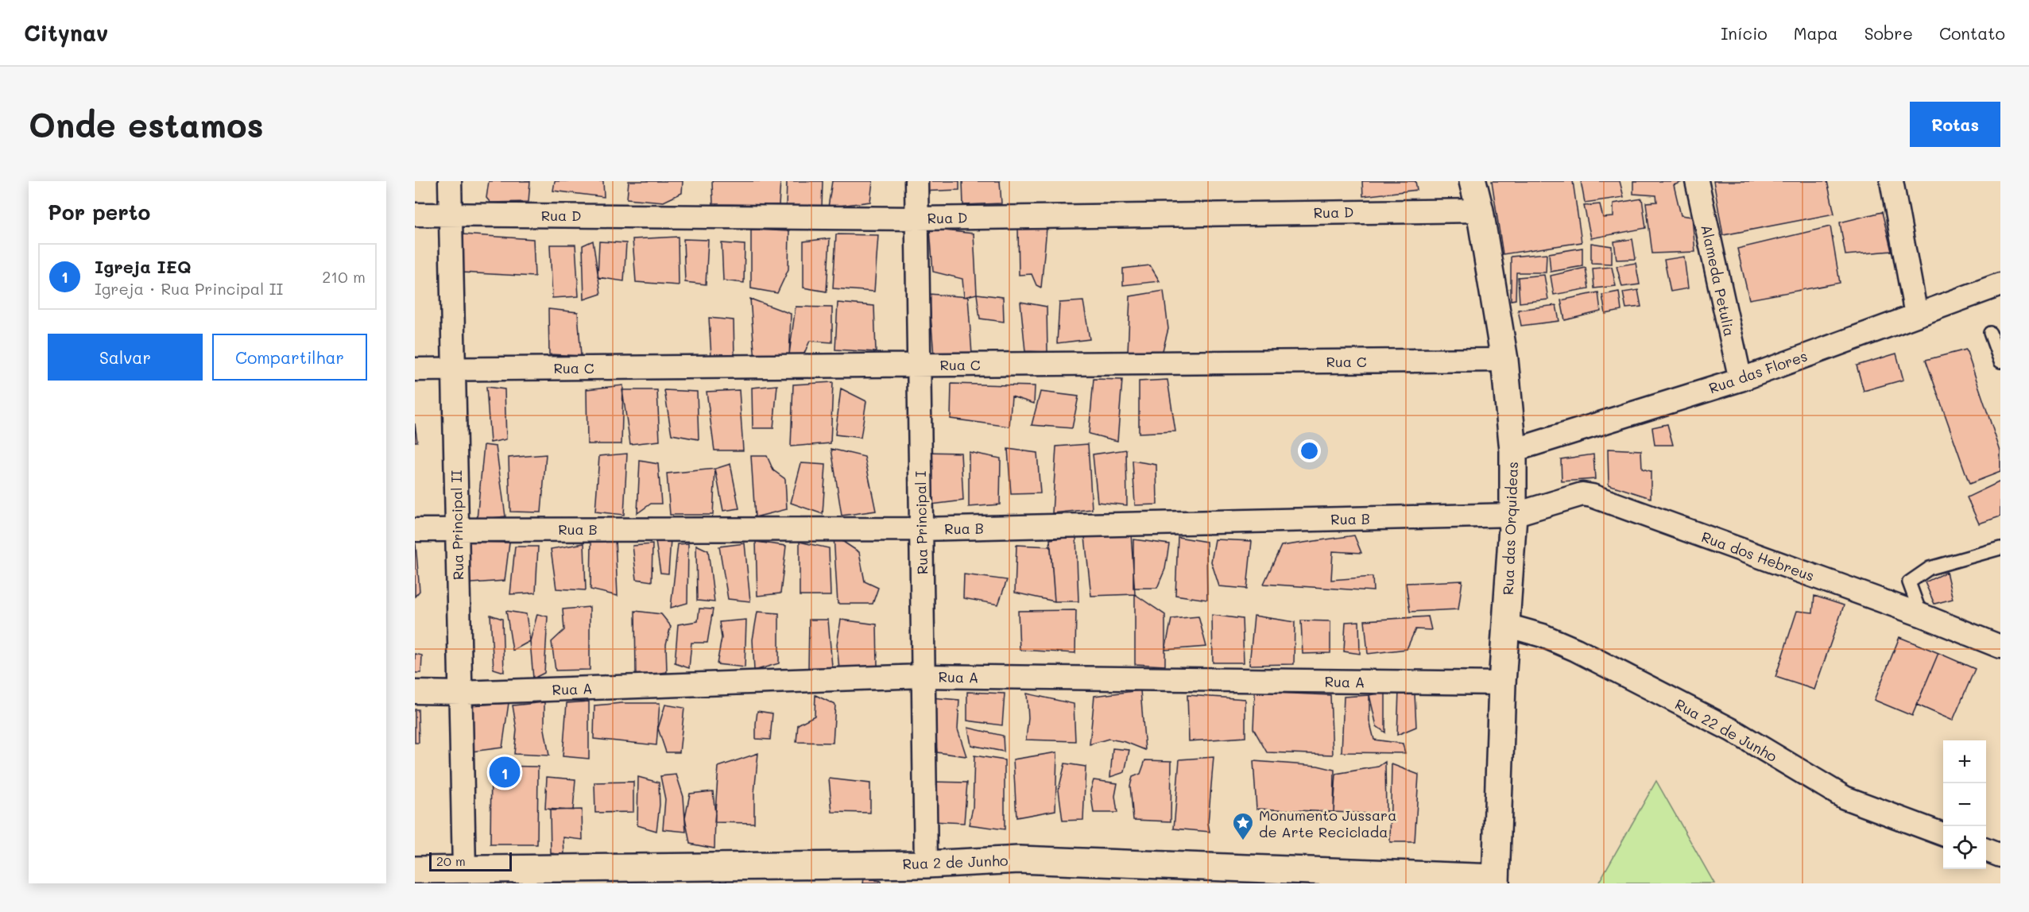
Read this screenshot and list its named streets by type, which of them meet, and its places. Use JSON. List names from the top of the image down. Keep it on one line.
{"streets":{"street":["Rua D","Alameda Petulia","Rua C","Rua das Flores","Rua B","Rua Principal I","Rua Principal II","Rua das Orquideas","Rua dos Hebreus","Rua A","Rua 22 de Junho","Rua 2 de Junho"]},"crossings":[["Rua D","Rua Principal I"],["Rua D","Rua Principal II"],["Rua D","Rua das Orquideas"],["Alameda Petulia","Rua das Flores"],["Rua C","Rua Principal I"],["Rua C","Rua Principal II"],["Rua C","Rua das Orquideas"],["Rua das Flores","Rua das Orquideas"],["Rua B","Rua Principal I"],["Rua B","Rua Principal II"],["Rua B","Rua das Orquideas"],["Rua B","Rua dos Hebreus"],["Rua Principal I","Rua A"],["Rua Principal I","Rua 2 de Junho"],["Rua Principal II","Rua A"],["Rua Principal II","Rua 2 de Junho"],["Rua das Orquideas","Rua dos Hebreus"],["Rua das Orquideas","Rua A"],["Rua das Orquideas","Rua 22 de Junho"],["Rua das Orquideas","Rua 2 de Junho"]],"places":{"place":["Monumento Jussara de Arte Reciclada"]},"scale_bar":"20 m","page":{"header":"Citynav","nav":["Início","Mapa","Sobre","Contato"],"buttons":["Rotas",["Salvar","Compartilhar"]],"title":"Onde estamos","heading":"Por perto","list":[{"mark":"1","name":"Igreja IEQ","note":"Igreja · Rua Principal II","value":"210 m"}],"map_buttons":["+","−"],"pins":"1","scale":"20 m"}}
